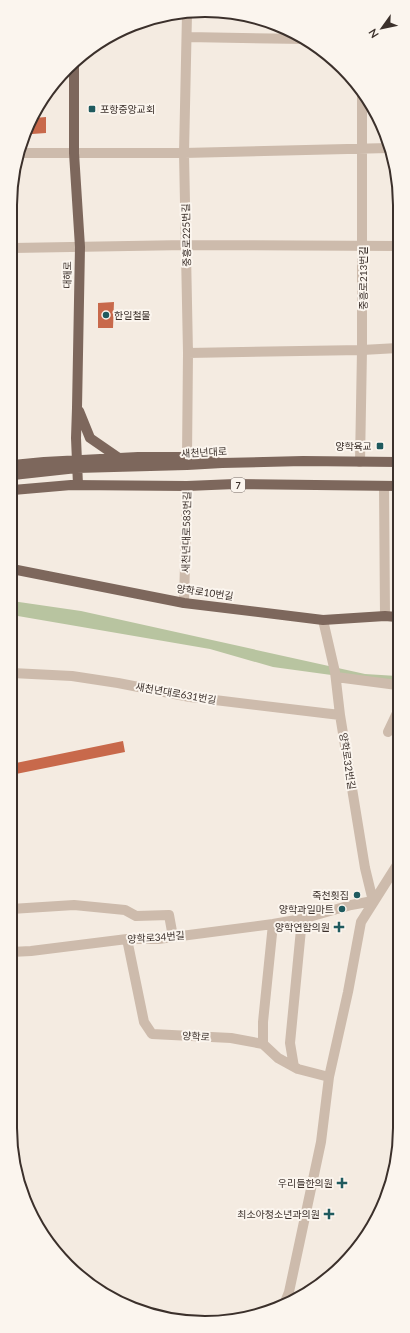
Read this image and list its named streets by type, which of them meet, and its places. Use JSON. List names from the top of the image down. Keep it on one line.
{"streets":{"main road":["대해로","새천년대로","7","양학로10번길"],"street":["중흥로225번길","중흥로213번길","새천년대로583번길","새천년대로631번길","양학로32번길","양학로34번길","양학로"]},"crossings":[["대해로","새천년대로"],["대해로","7"],["중흥로213번길","새천년대로"],["7","새천년대로583번길"],["새천년대로583번길","양학로10번길"],["양학로10번길","양학로32번길"],["새천년대로631번길","양학로32번길"],["양학로32번길","양학로34번길"],["양학로34번길","양학로"]],"places":{"transit":["포항중앙교회","양학육교"],"other":["한일철물","죽천횟집","양학과일마트"],"health":["양학연합의원","우리들한의원","최소아청소년과의원"]},"north":"bottom left"}
